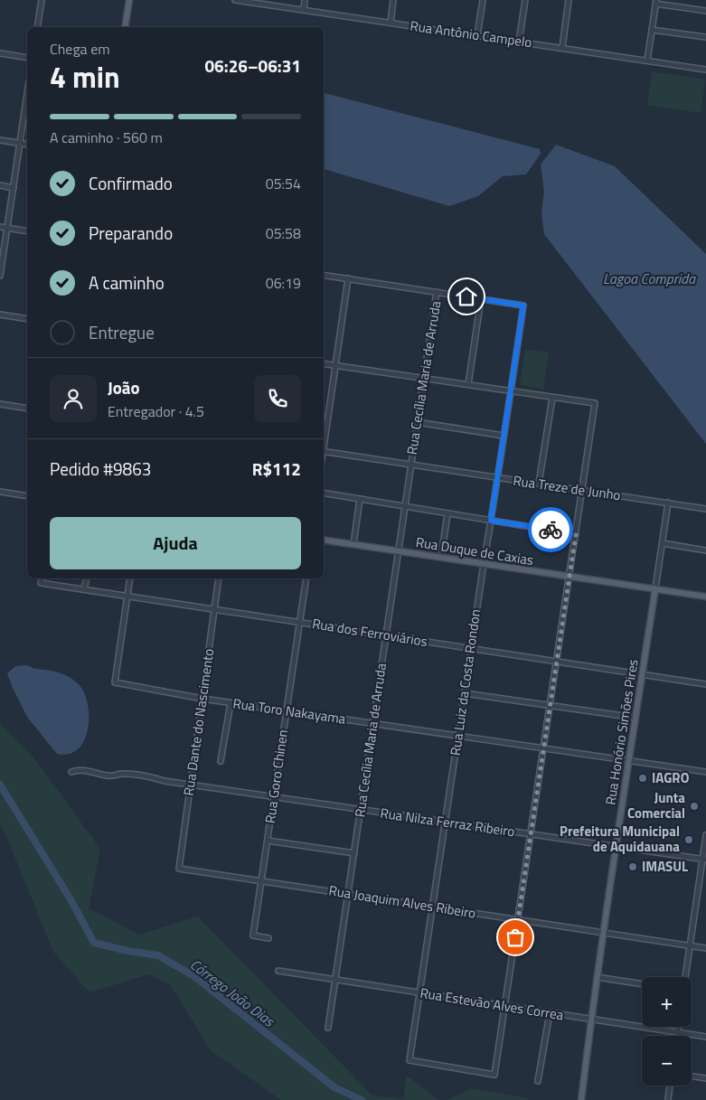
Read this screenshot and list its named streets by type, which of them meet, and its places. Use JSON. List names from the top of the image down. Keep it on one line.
{"streets":{"main road":["Rua Duque de Caxias","Rua Honório Simões Pires"],"street":["Rua Antônio Campelo","Rua Cecília Maria de Arruda","Rua Treze de Junho","Rua dos Ferroviários","Rua Luiz da Costa Rondon","Rua Toro Nakayama","Rua Dante do Nascimento","Rua Goro Chinen","Rua Nilza Ferraz Ribeiro","Rua Joaquim Alves Ribeiro","Rua Estevão Alves Correa"]},"crossings":[["Rua Cecília Maria de Arruda","Rua Treze de Junho"],["Rua Cecília Maria de Arruda","Rua Duque de Caxias"],["Rua Cecília Maria de Arruda","Rua dos Ferroviários"],["Rua Cecília Maria de Arruda","Rua Toro Nakayama"],["Rua Cecília Maria de Arruda","Rua Nilza Ferraz Ribeiro"],["Rua Cecília Maria de Arruda","Rua Joaquim Alves Ribeiro"],["Rua Cecília Maria de Arruda","Rua Estevão Alves Correa"],["Rua Treze de Junho","Rua Luiz da Costa Rondon"],["Rua Treze de Junho","Rua Honório Simões Pires"],["Rua Duque de Caxias","Rua Luiz da Costa Rondon"],["Rua Duque de Caxias","Rua Honório Simões Pires"],["Rua dos Ferroviários","Rua Luiz da Costa Rondon"],["Rua dos Ferroviários","Rua Toro Nakayama"],["Rua dos Ferroviários","Rua Dante do Nascimento"],["Rua dos Ferroviários","Rua Honório Simões Pires"],["Rua dos Ferroviários","Rua Goro Chinen"],["Rua Luiz da Costa Rondon","Rua Toro Nakayama"],["Rua Luiz da Costa Rondon","Rua Nilza Ferraz Ribeiro"],["Rua Luiz da Costa Rondon","Rua Joaquim Alves Ribeiro"],["Rua Luiz da Costa Rondon","Rua Estevão Alves Correa"],["Rua Toro Nakayama","Rua Dante do Nascimento"],["Rua Toro Nakayama","Rua Honório Simões Pires"],["Rua Toro Nakayama","Rua Goro Chinen"],["Rua Dante do Nascimento","Rua Nilza Ferraz Ribeiro"],["Rua Dante do Nascimento","Rua Joaquim Alves Ribeiro"],["Rua Honório Simões Pires","Rua Nilza Ferraz Ribeiro"],["Rua Honório Simões Pires","Rua Joaquim Alves Ribeiro"],["Rua Honório Simões Pires","Rua Estevão Alves Correa"],["Rua Goro Chinen","Rua Nilza Ferraz Ribeiro"],["Rua Goro Chinen","Rua Joaquim Alves Ribeiro"]],"water":["Lagoa Comprida","Córrego João Dias"],"places":["IAGRO","Junta Comercial","Prefeitura Municipal de Aquidauana","IMASUL"],"page":{"heading":["4 min","Chega em","06:26–06:31"],"panel":["João","Entregador · 4.5","Pedido #9863","R$112"],"bar":"A caminho · 560 m","list":[["Confirmado","05:54"],["Preparando","05:58"],["A caminho","06:19"],"Entregue"],"buttons":"Ajuda","map_buttons":["+","−"]}}
